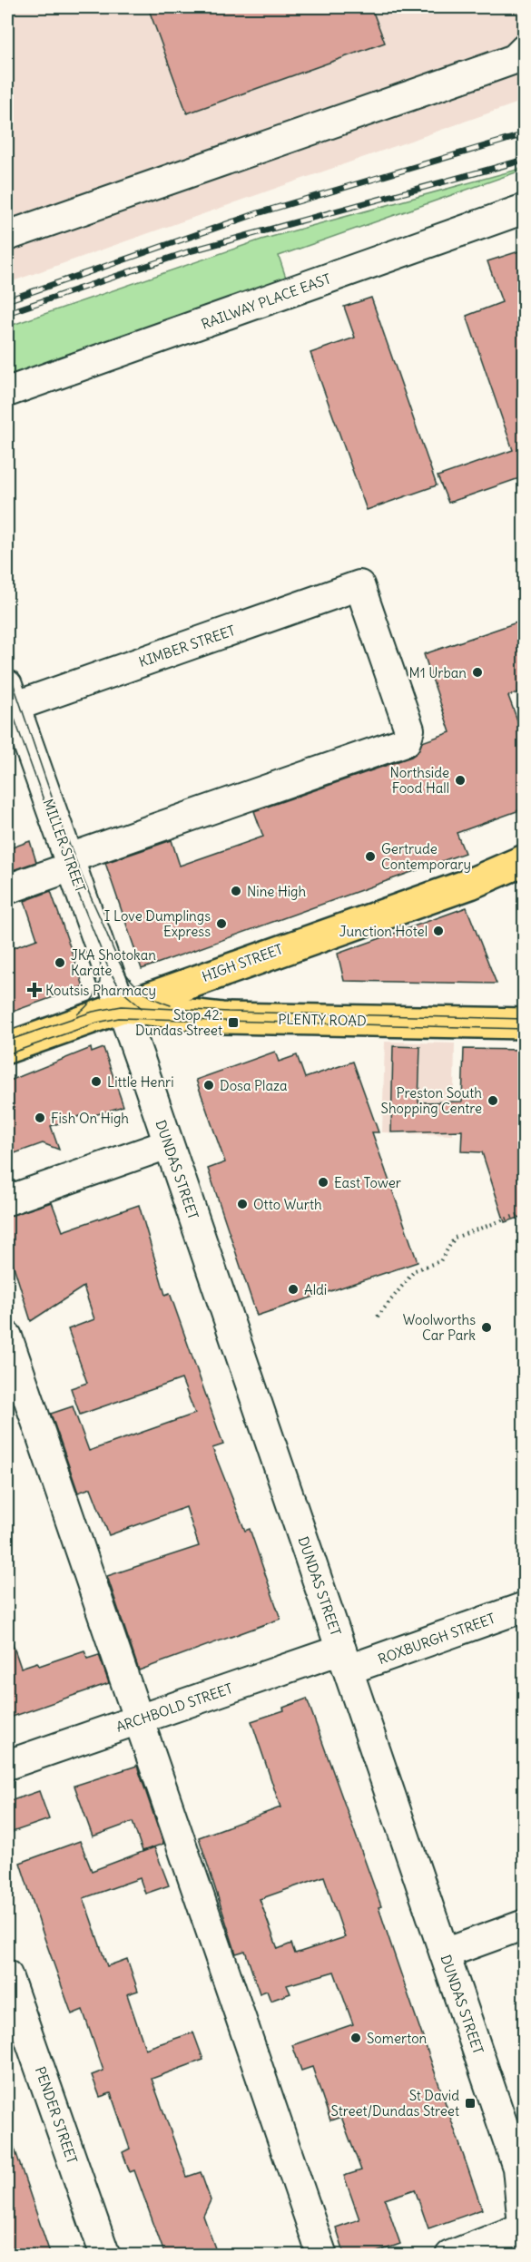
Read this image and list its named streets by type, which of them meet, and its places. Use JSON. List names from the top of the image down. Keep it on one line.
{"streets":{"main road":["HIGH STREET","PLENTY ROAD"],"street":["RAILWAY PLACE EAST","KIMBER STREET","MILLER STREET","DUNDAS STREET","ROXBURGH STREET","ARCHBOLD STREET","PENDER STREET"]},"crossings":[["KIMBER STREET","MILLER STREET"],["MILLER STREET","HIGH STREET"],["MILLER STREET","PLENTY ROAD"],["MILLER STREET","DUNDAS STREET"],["HIGH STREET","PLENTY ROAD"],["HIGH STREET","DUNDAS STREET"],["PLENTY ROAD","DUNDAS STREET"],["DUNDAS STREET","ROXBURGH STREET"],["DUNDAS STREET","ARCHBOLD STREET"],["ROXBURGH STREET","ARCHBOLD STREET"]],"places":{"other":["M1 Urban","Northside Food Hall","Gertrude Contemporary","Nine High","I Love Dumplings Express","Junction Hotel","JKA Shotokan Karate","Little Henri","Dosa Plaza","Preston South Shopping Centre","Fish On High","East Tower","Otto Wurth","Aldi","Woolworths Car Park","Somerton"],"health":["Koutsis Pharmacy"],"transit":["Stop 42: Dundas Street","St David Street/Dundas Street"]}}
